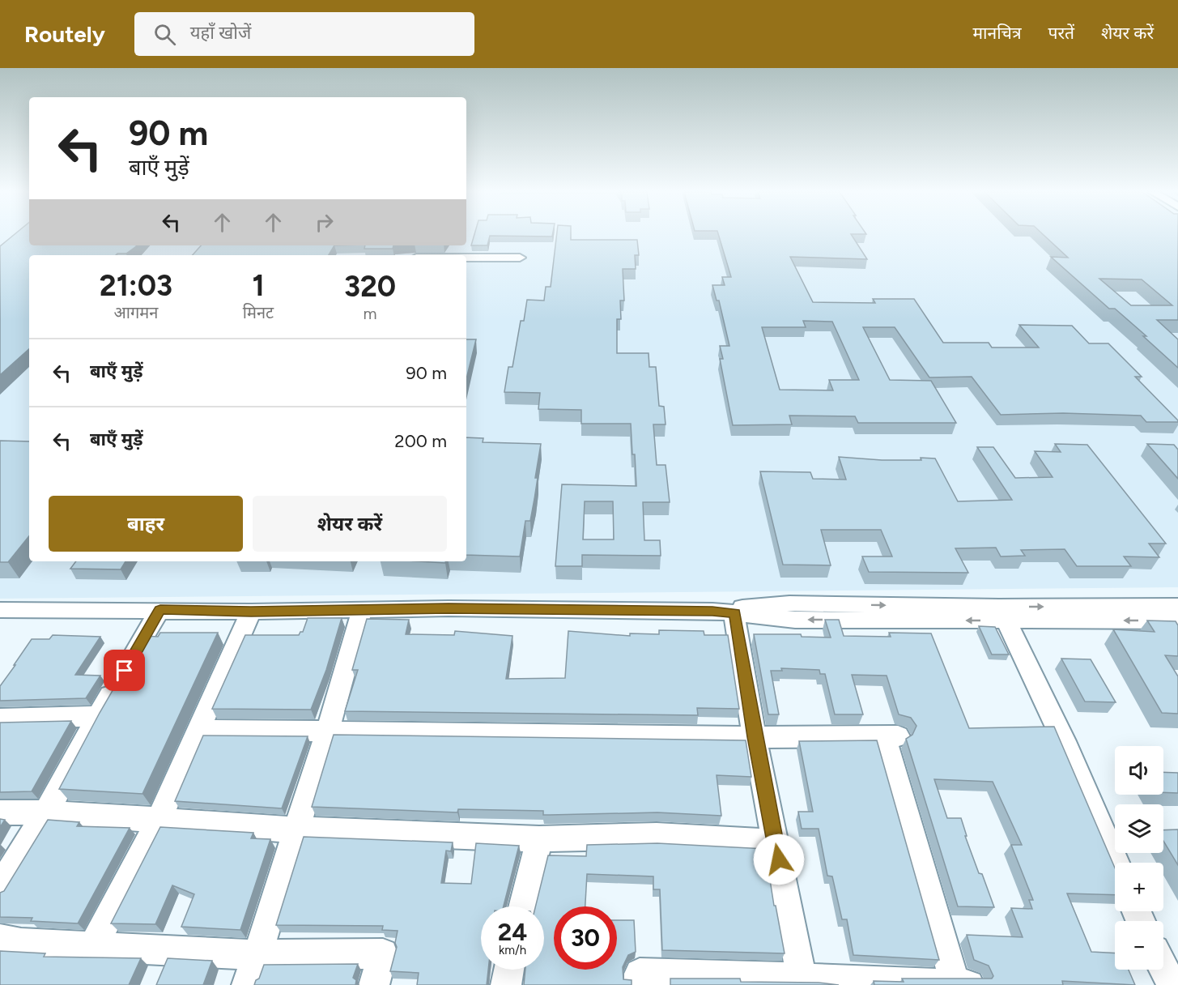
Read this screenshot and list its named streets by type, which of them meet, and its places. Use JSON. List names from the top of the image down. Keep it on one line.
{"page":{"header":"Routely","search":"यहाँ खोजें","nav":["मानचित्र","परतें","शेयर करें"],"turn":["90 m","बाएँ मुड़ें"],"eta":["21:03","आगमन","1","मिनट","320","m"],"list":[{"name":"बाएँ मुड़ें","value":"90 m"},{"name":"बाएँ मुड़ें","value":"200 m"}],"buttons":["बाहर","शेयर करें"],"map_buttons":["+","−"],"speed":"24 km/h","limit":"30"}}
